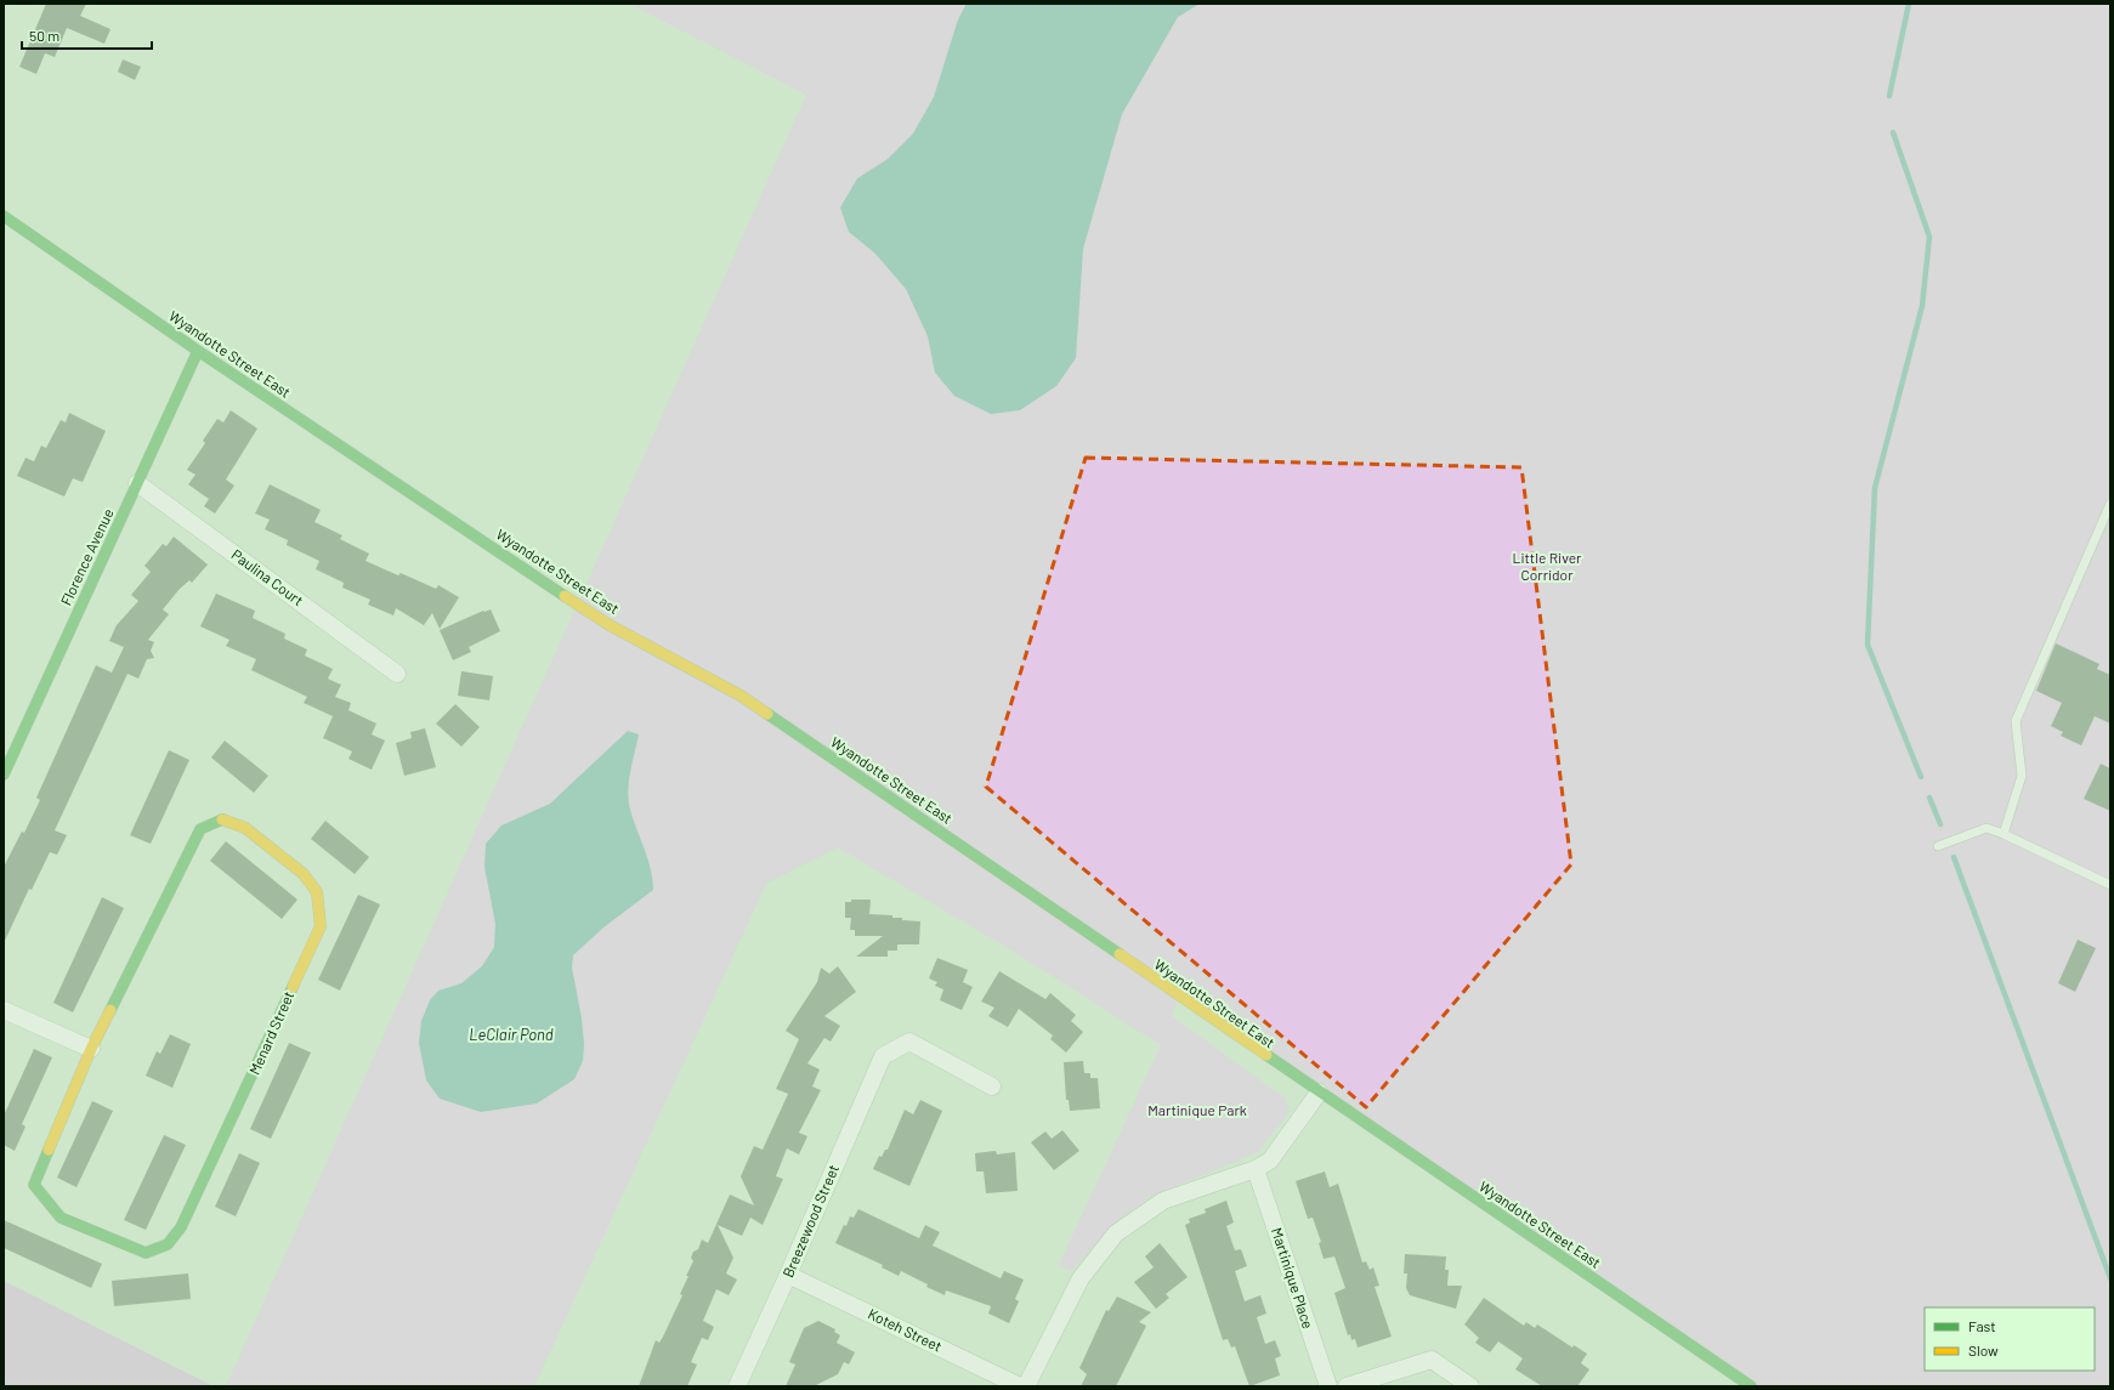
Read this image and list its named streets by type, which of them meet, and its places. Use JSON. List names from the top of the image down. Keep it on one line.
{"streets":{"street":["Wyandotte Street East","Florence Avenue","Paulina Court","Menard Street","Breezewood Street","Martinique Place","Koteh Street"]},"crossings":[["Wyandotte Street East","Florence Avenue"],["Florence Avenue","Paulina Court"],["Breezewood Street","Koteh Street"]],"water":["LeClair Pond"],"parks":["Little River Corridor","Martinique Park"],"legend":["Fast","Slow"],"scale_bar":"50 m"}
